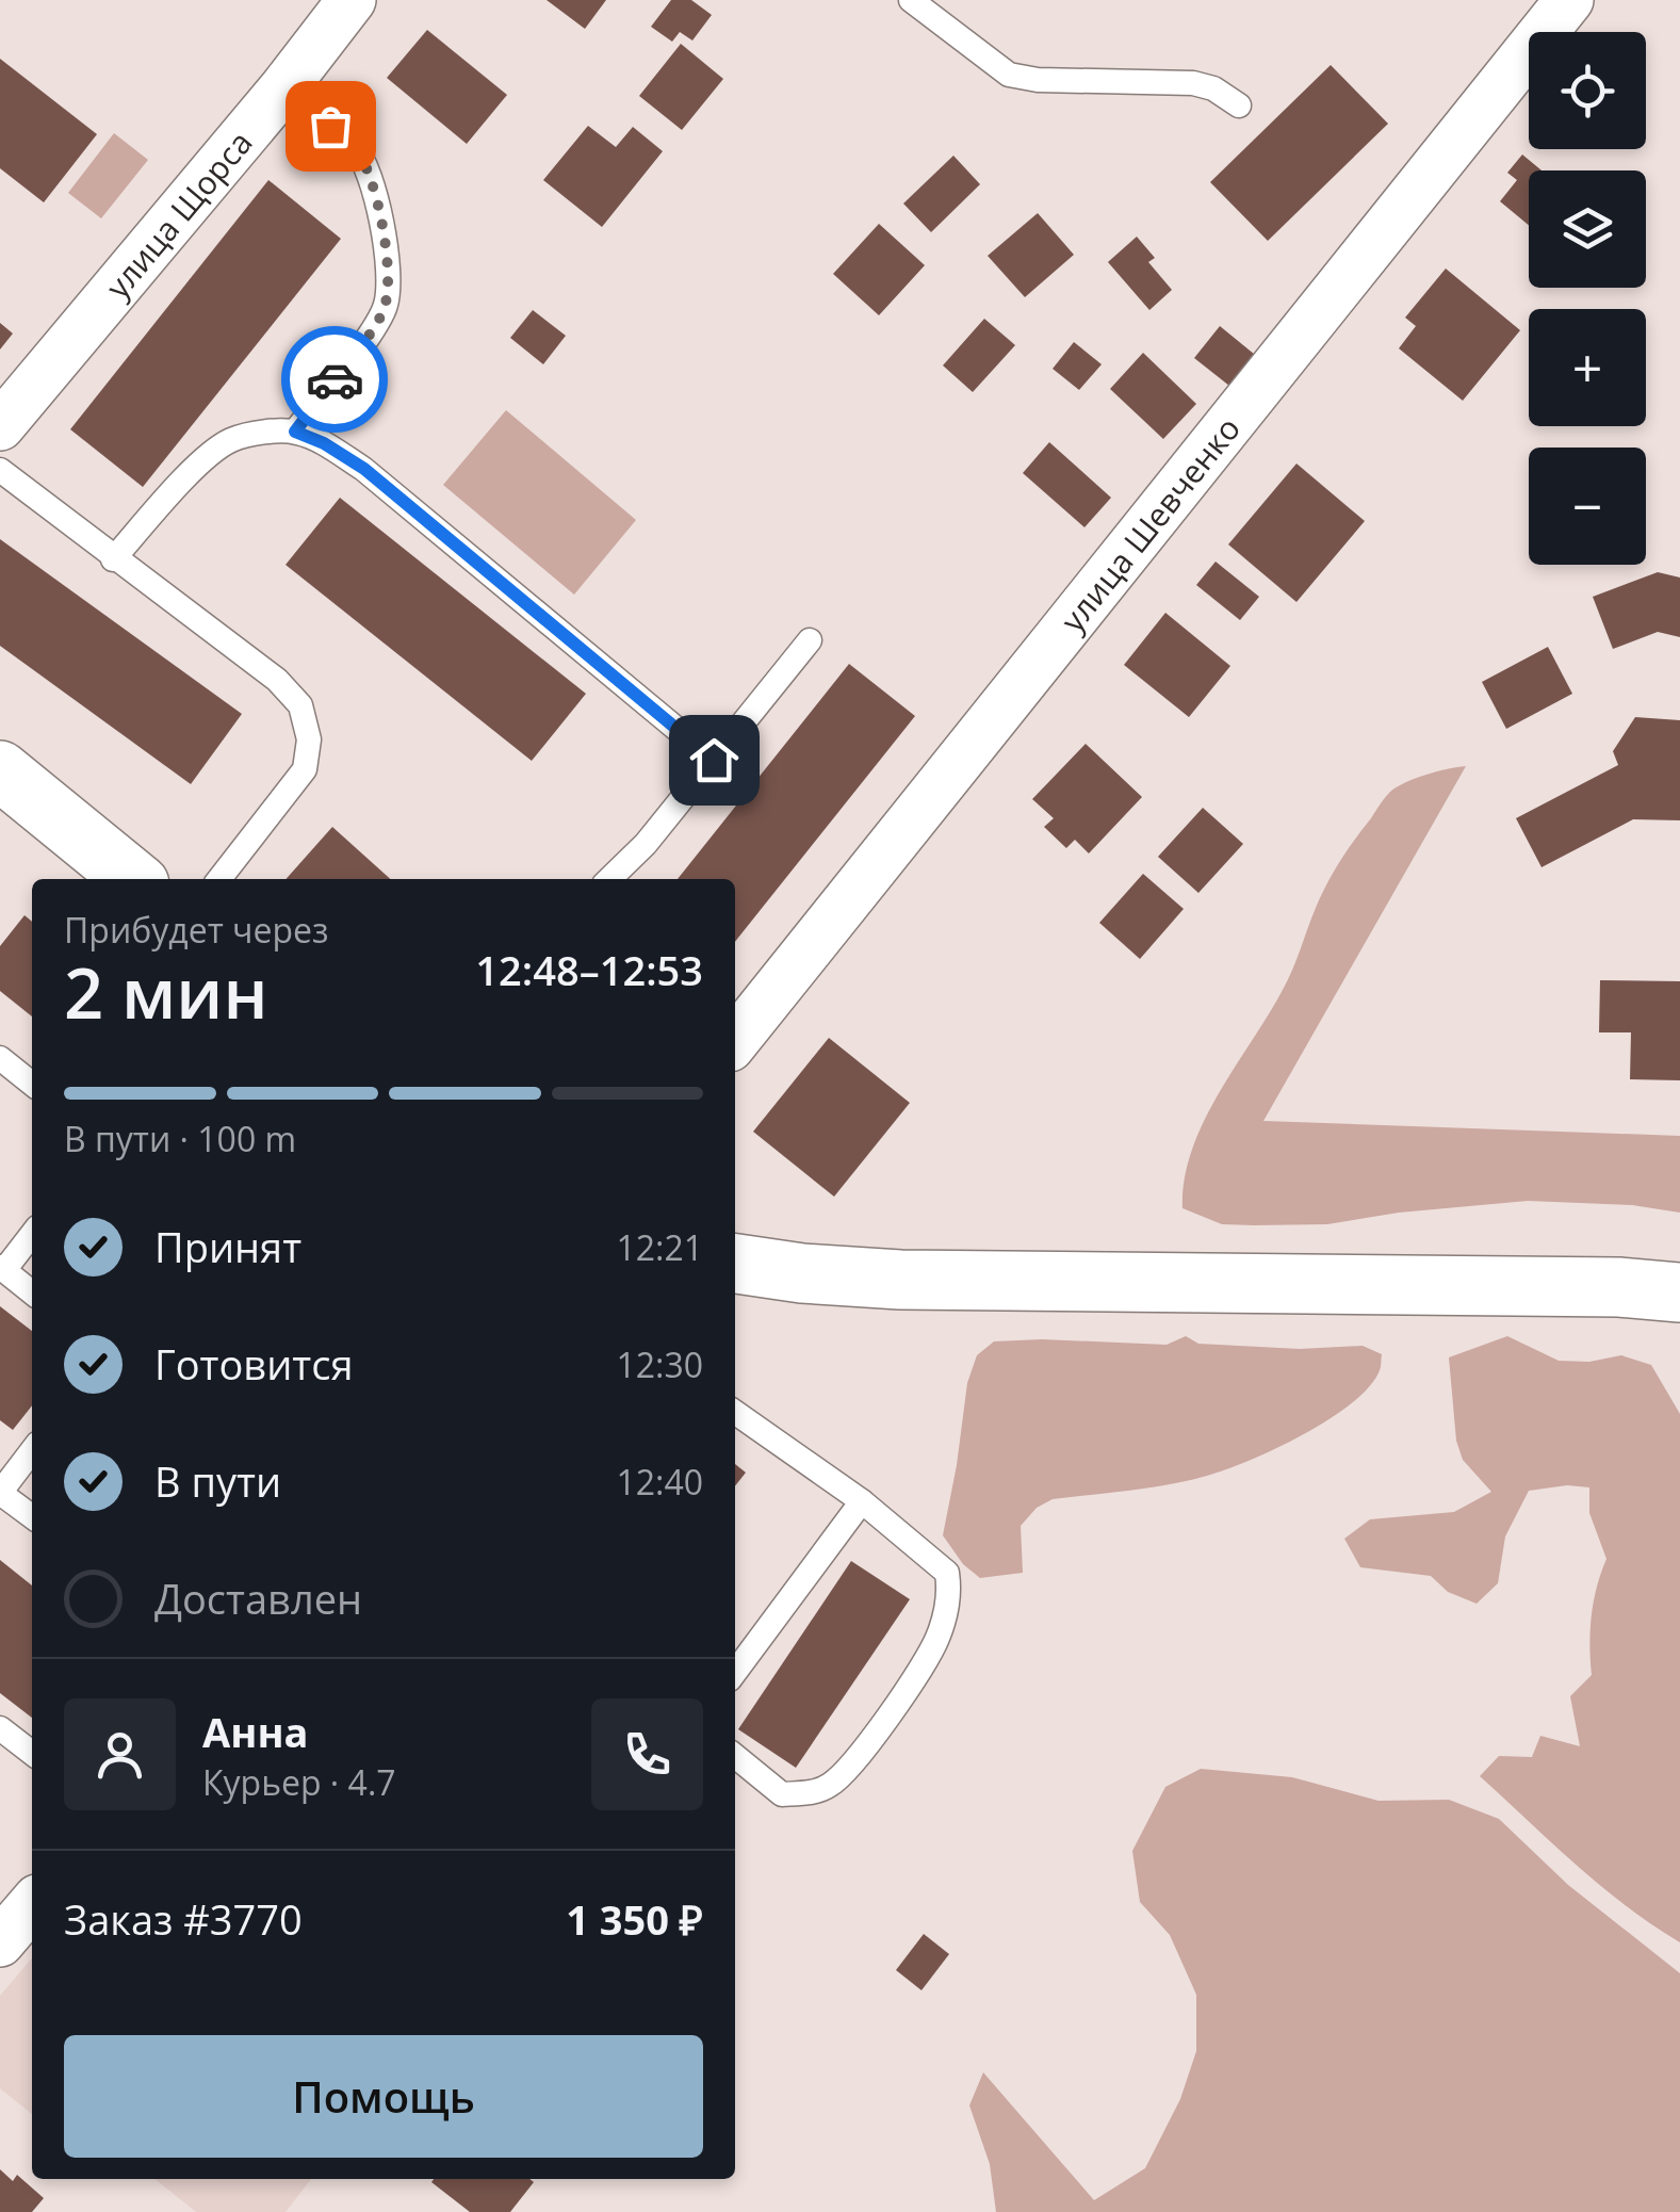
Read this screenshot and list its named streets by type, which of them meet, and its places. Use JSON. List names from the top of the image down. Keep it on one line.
{"streets":{"street":["улица Щорса","улица Шевченко"]},"page":{"map_buttons":["+","−"],"heading":["2 мин","Прибудет через","12:48–12:53"],"panel":["Анна","Курьер · 4.7","Заказ #3770","1 350 ₽"],"bar":"В пути · 100 m","list":[["Принят","12:21"],["Готовится","12:30"],["В пути","12:40"],"Доставлен"],"buttons":"Помощь"}}
